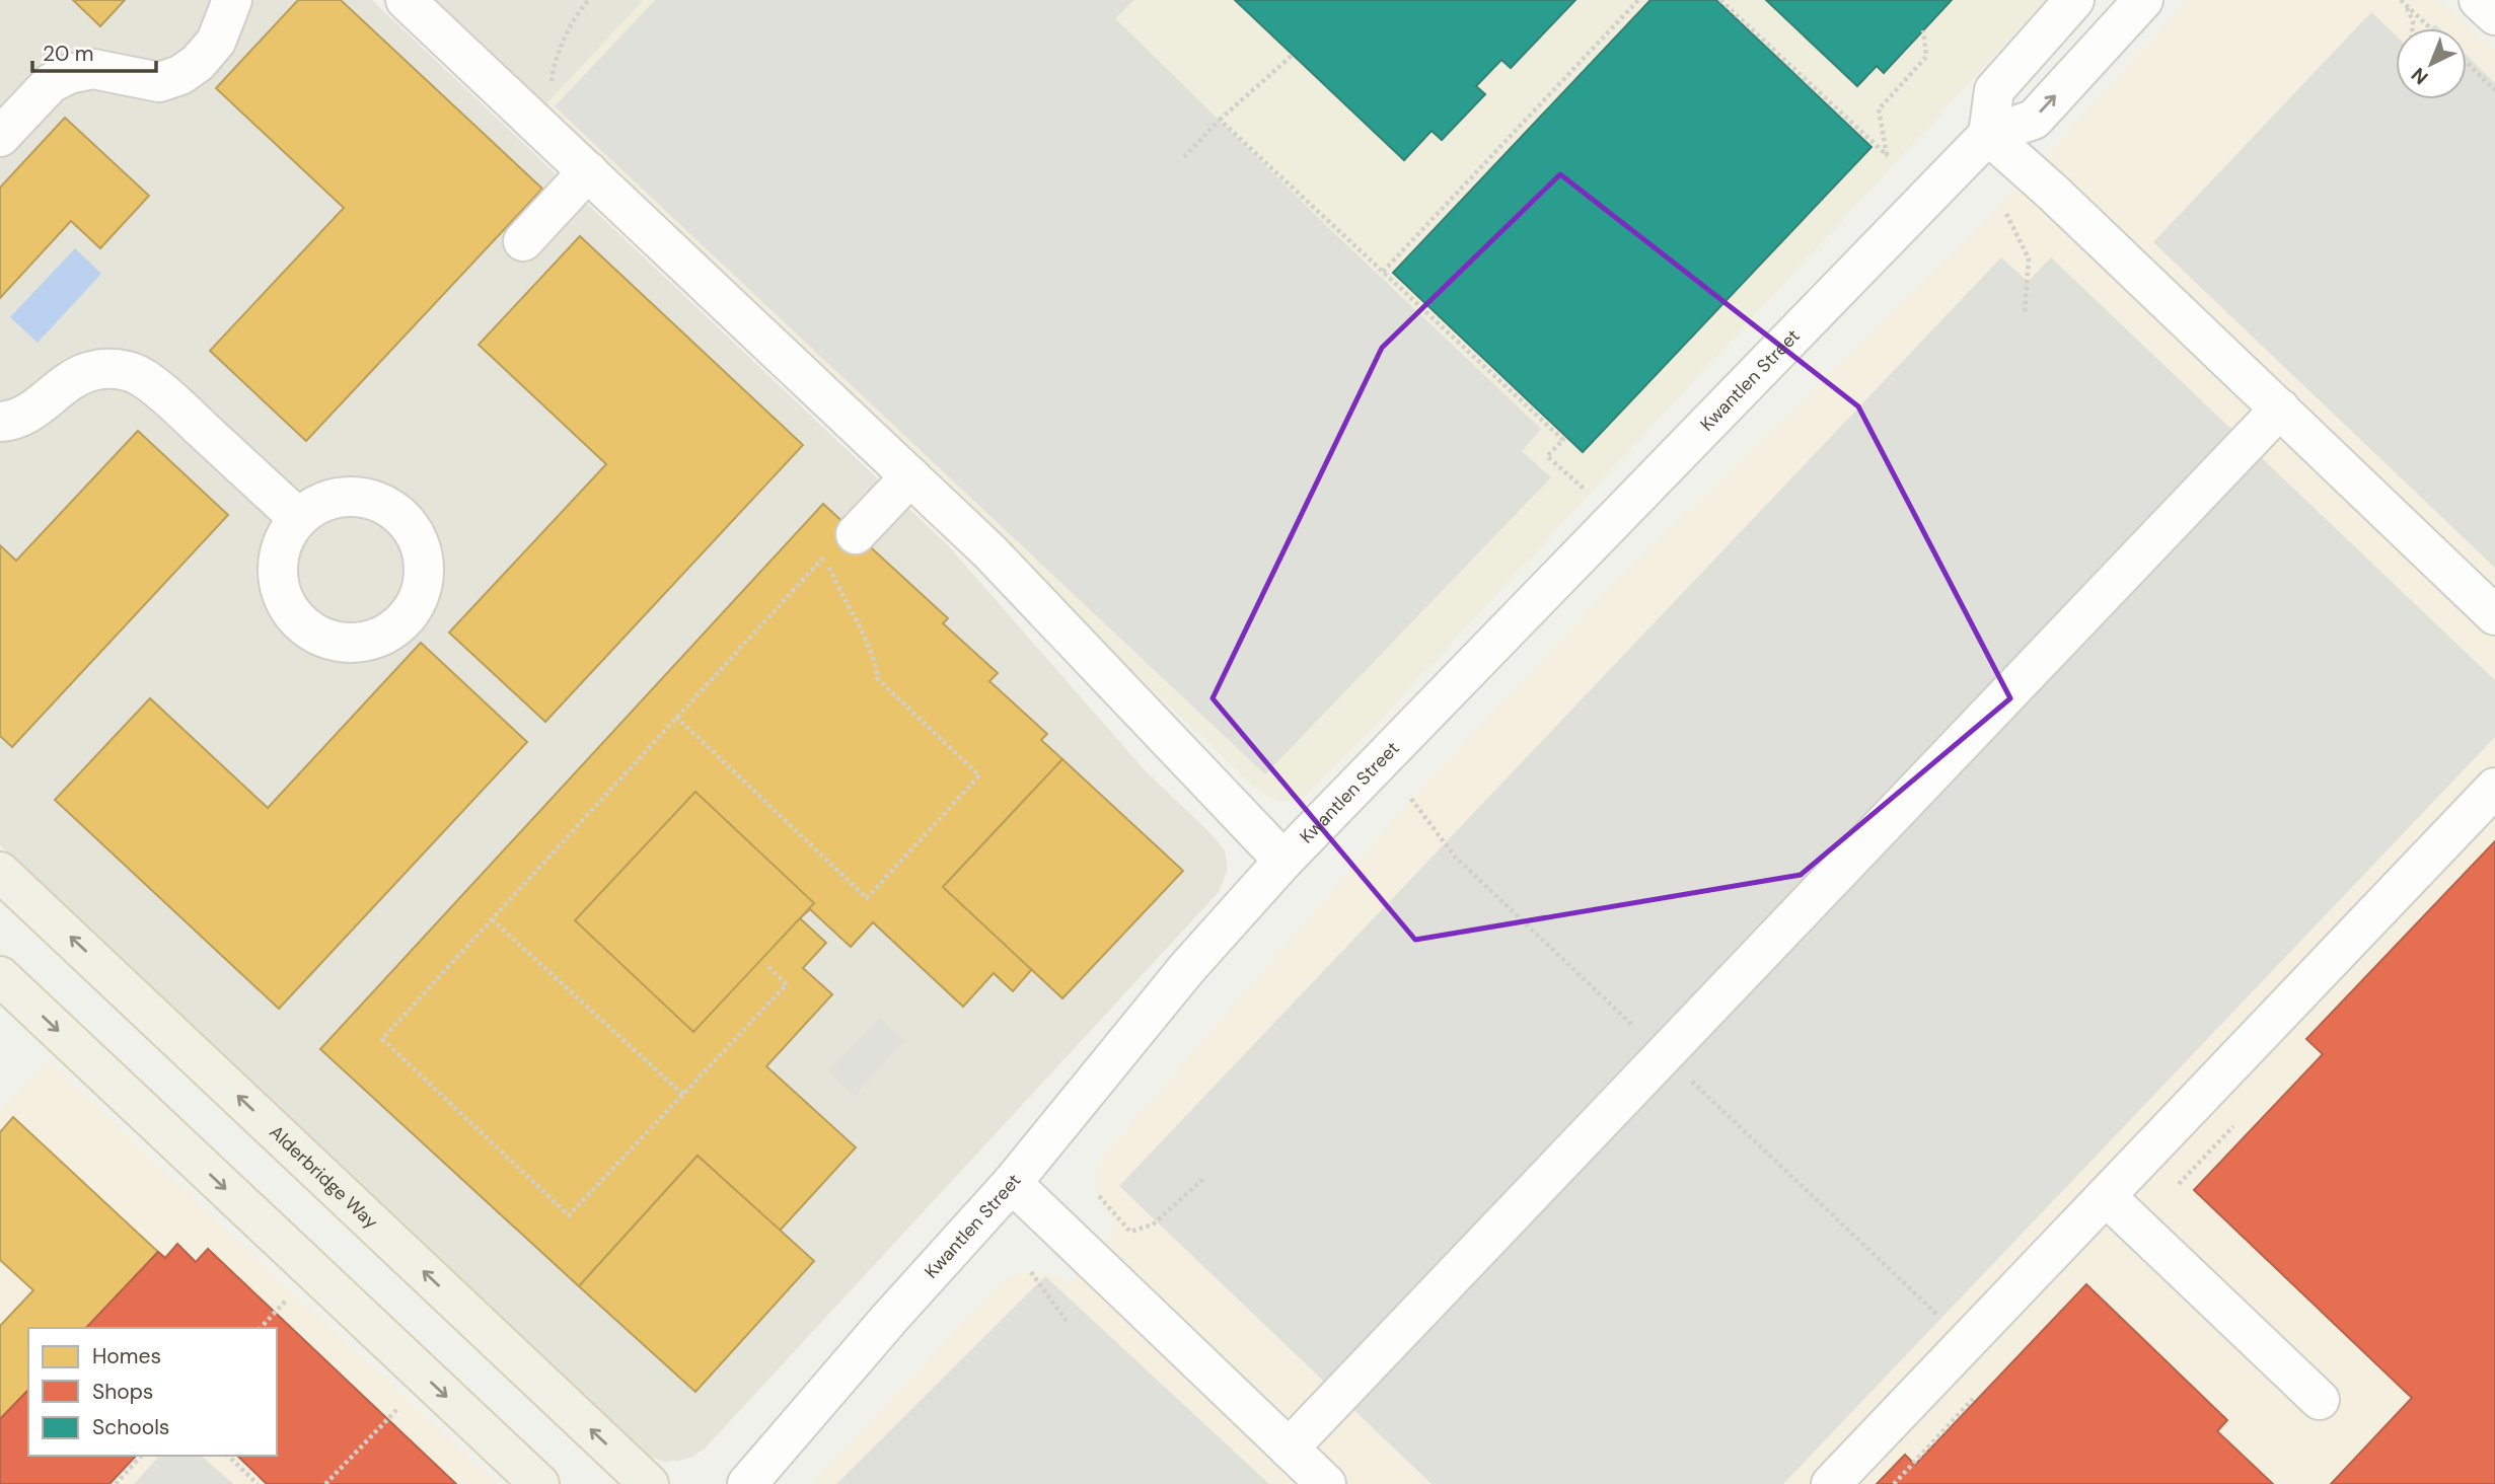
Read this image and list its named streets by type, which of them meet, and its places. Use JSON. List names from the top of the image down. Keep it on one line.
{"streets":{"main road":["Alderbridge Way"],"street":["Kwantlen Street"]},"legend":["Homes","Shops","Schools"],"scale_bar":"20 m","north":"bottom left"}
